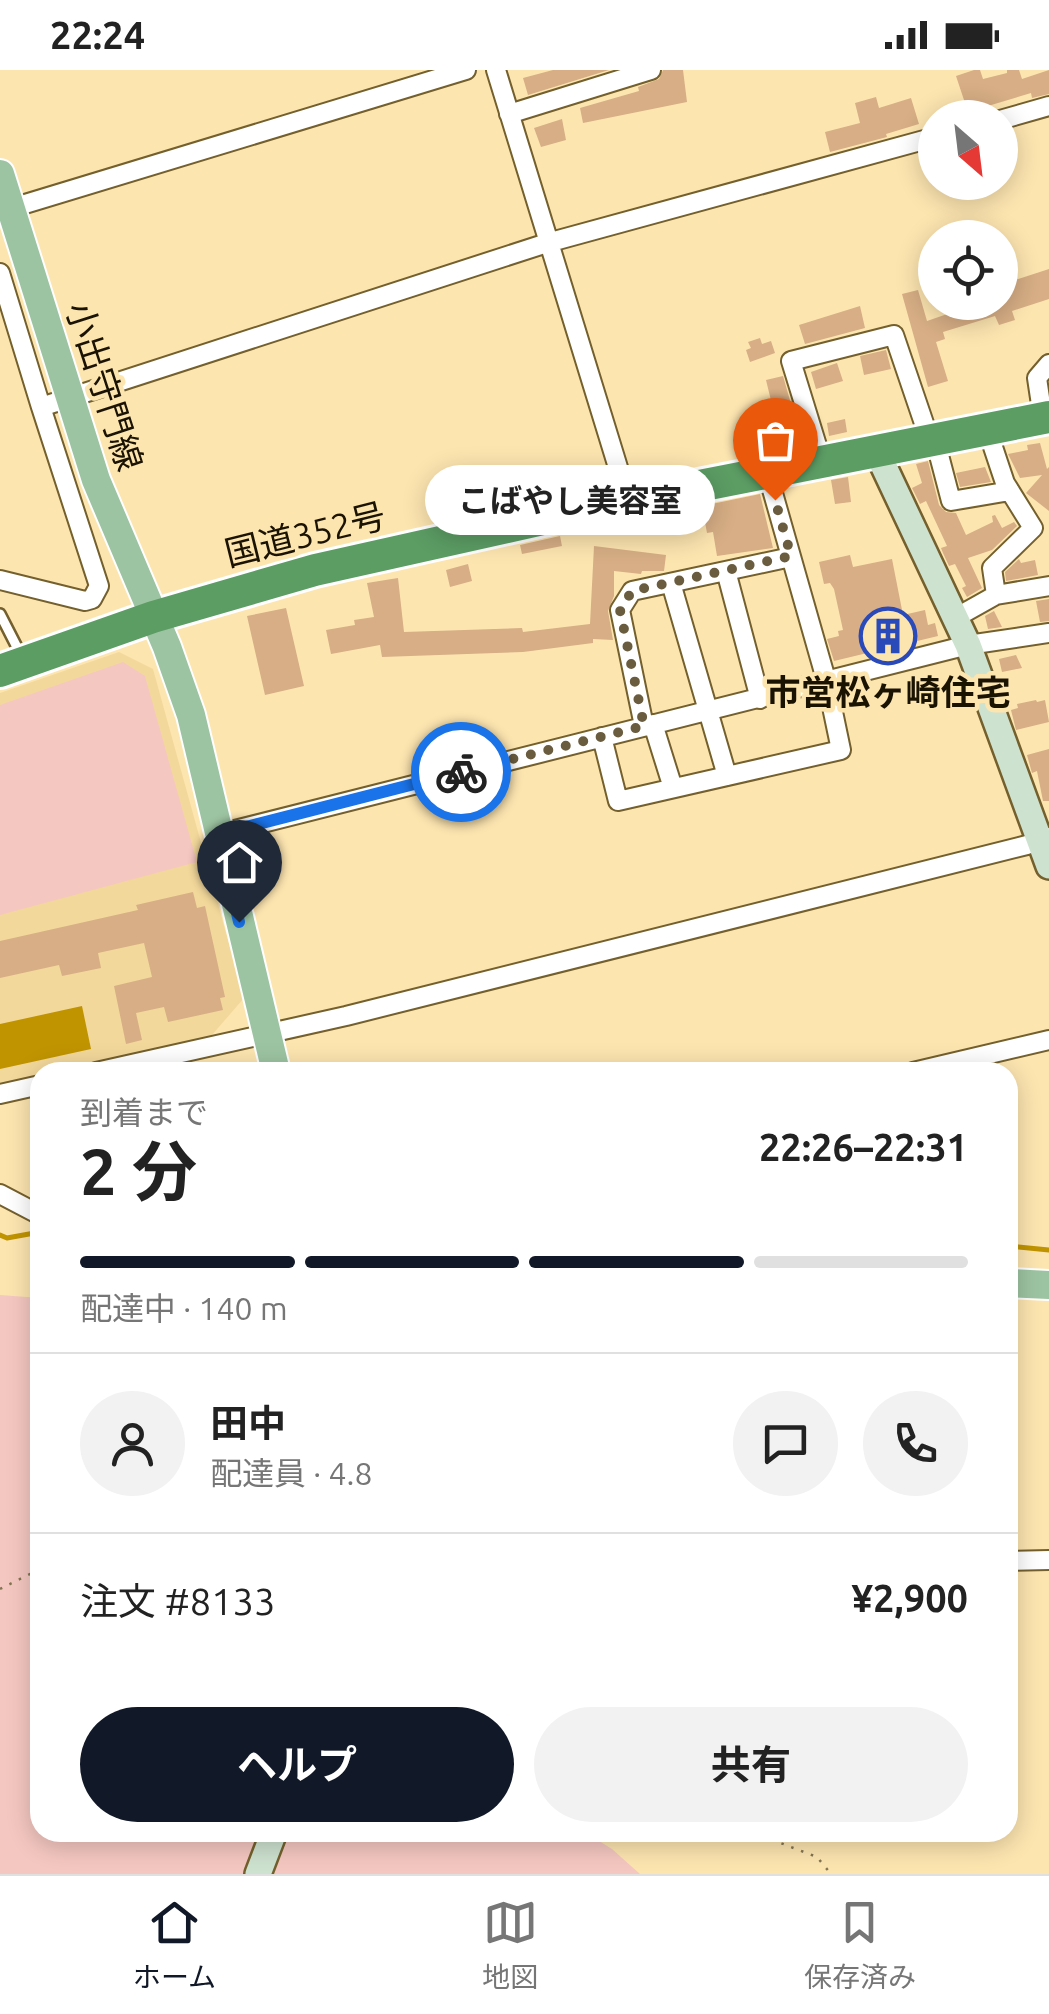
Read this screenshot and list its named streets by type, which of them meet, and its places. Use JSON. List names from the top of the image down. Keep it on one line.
{"streets":{"highway":["国道352号"],"main road":["小出守門線"]},"crossings":[["小出守門線","国道352号"]],"places":{"other":["こばやし美容室"],"building":["市営松ヶ崎住宅"]},"north":"bottom right","page":{"status":"22:24","bubble":"こばやし美容室","heading":["2 分","到着まで","22:26–22:31"],"panel":["田中","配達員 · 4.8","注文 #8133","¥2,900"],"bar":"配達中 · 140 m","buttons":["ヘルプ","共有"],"tabs":["ホーム","地図","保存済み"]}}
